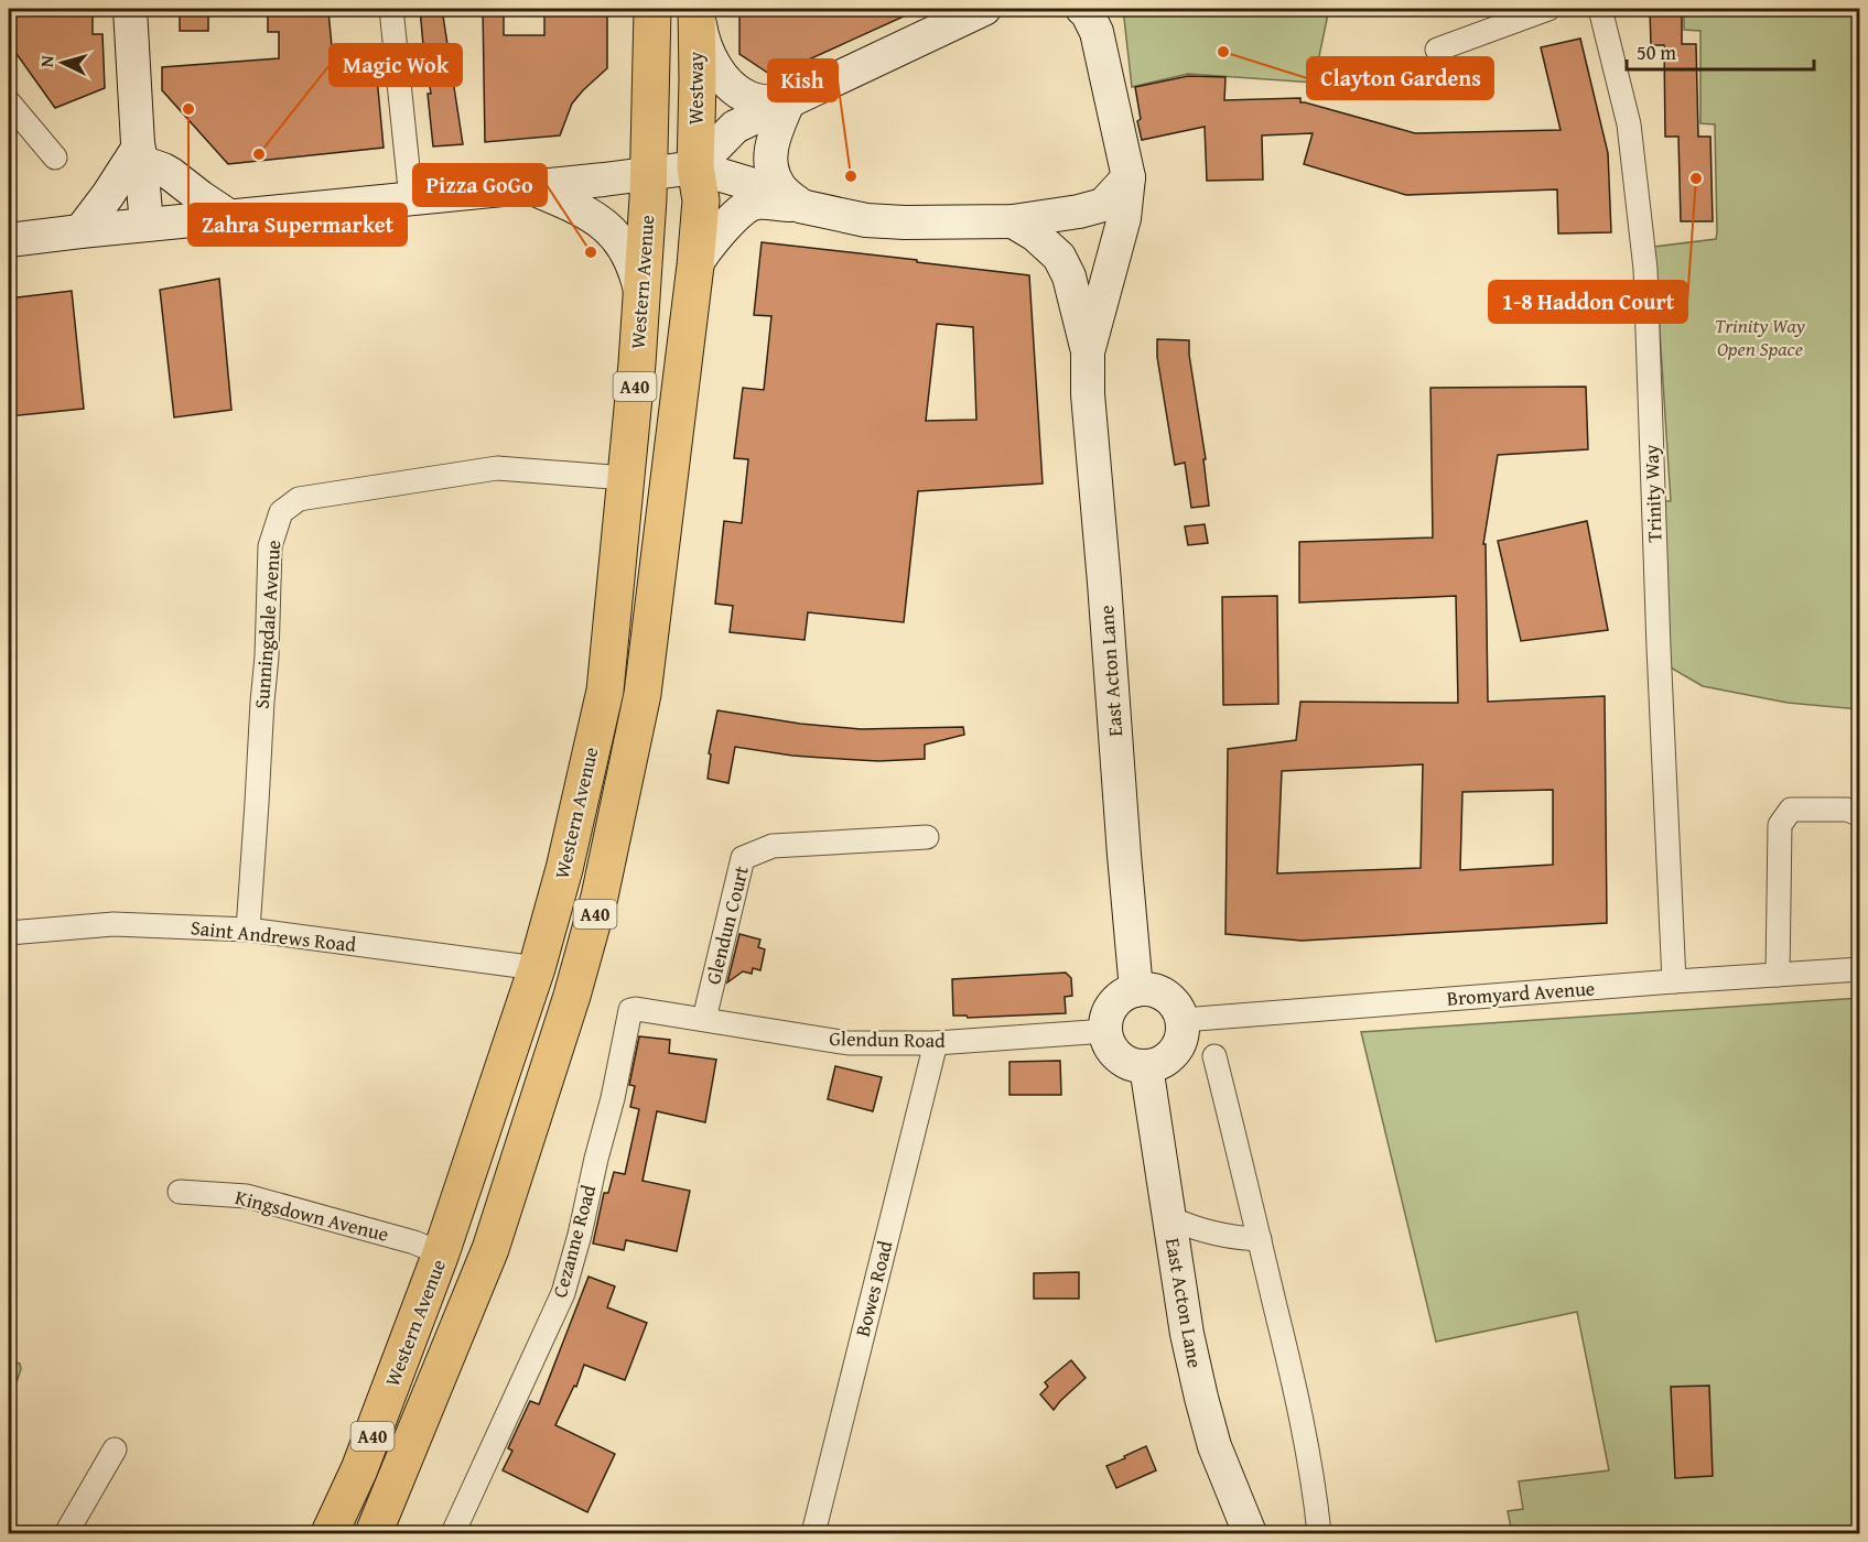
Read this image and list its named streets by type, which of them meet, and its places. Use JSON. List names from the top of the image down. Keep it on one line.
{"streets":{"highway":["Westway","Western Avenue","A40"],"street":["Trinity Way","Sunningdale Avenue","East Acton Lane","Glendun Court","Saint Andrews Road","Bromyard Avenue","Glendun Road","Kingsdown Avenue","Cezanne Road","Bowes Road"]},"crossings":[["Westway","Western Avenue"],["Western Avenue","Sunningdale Avenue"],["Western Avenue","Saint Andrews Road"],["Western Avenue","Kingsdown Avenue"],["Trinity Way","Bromyard Avenue"],["Sunningdale Avenue","Saint Andrews Road"],["East Acton Lane","Bromyard Avenue"],["East Acton Lane","Glendun Road"],["Glendun Court","Glendun Road"],["Bromyard Avenue","Glendun Road"],["Glendun Road","Cezanne Road"],["Glendun Road","Bowes Road"]],"parks":["Trinity Way Open Space"],"places":["Clayton Gardens","Zahra Supermarket","Magic Wok","Kish","1-8 Haddon Court","Pizza GoGo"],"scale_bar":"50 m","north":"left"}
